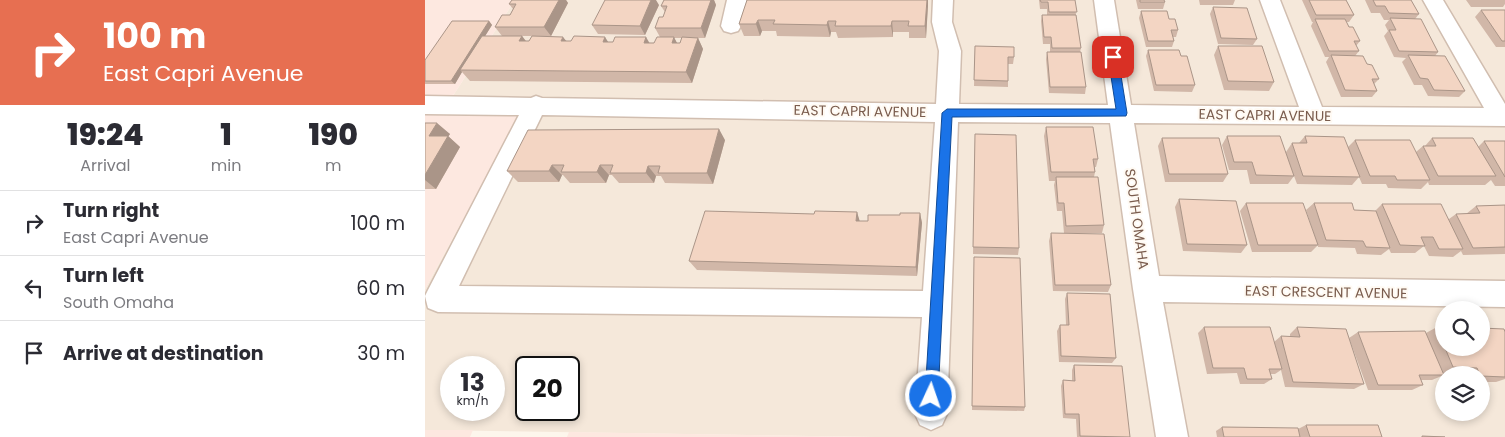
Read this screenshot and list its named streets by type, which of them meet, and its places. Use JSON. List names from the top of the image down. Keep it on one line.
{"streets":{"street":["EAST CAPRI AVENUE","SOUTH OMAHA","EAST CRESCENT AVENUE"]},"crossings":[["EAST CAPRI AVENUE","SOUTH OMAHA"],["SOUTH OMAHA","EAST CRESCENT AVENUE"]],"page":{"turn":["100 m","East Capri Avenue"],"eta":["19:24","Arrival","1","min","190","m"],"list":[{"name":"Turn right","note":"East Capri Avenue","value":"100 m"},{"name":"Turn left","note":"South Omaha","value":"60 m"},{"name":"Arrive at destination","value":"30 m"}],"speed":"13 km/h","limit":"20"}}
